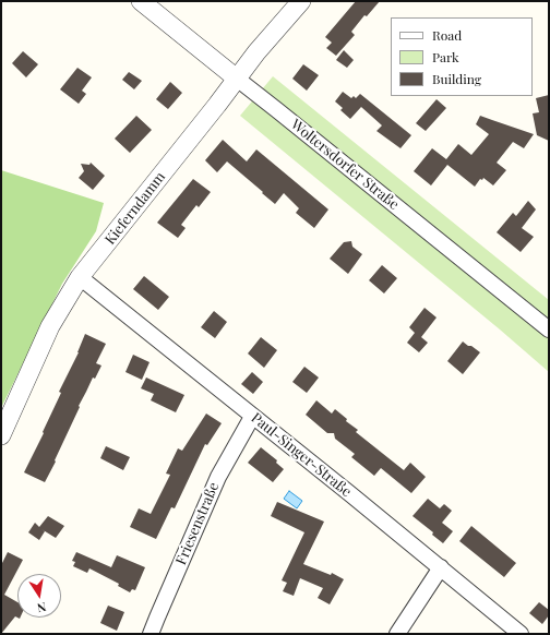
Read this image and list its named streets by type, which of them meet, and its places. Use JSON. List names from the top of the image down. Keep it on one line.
{"streets":{"street":["Woltersdorfer Straße","Kieferndamm","Paul-Singer-Straße","Friesenstraße"]},"crossings":[["Woltersdorfer Straße","Kieferndamm"],["Kieferndamm","Paul-Singer-Straße"],["Paul-Singer-Straße","Friesenstraße"]],"legend":["Road","Park","Building"],"north":"bottom"}
